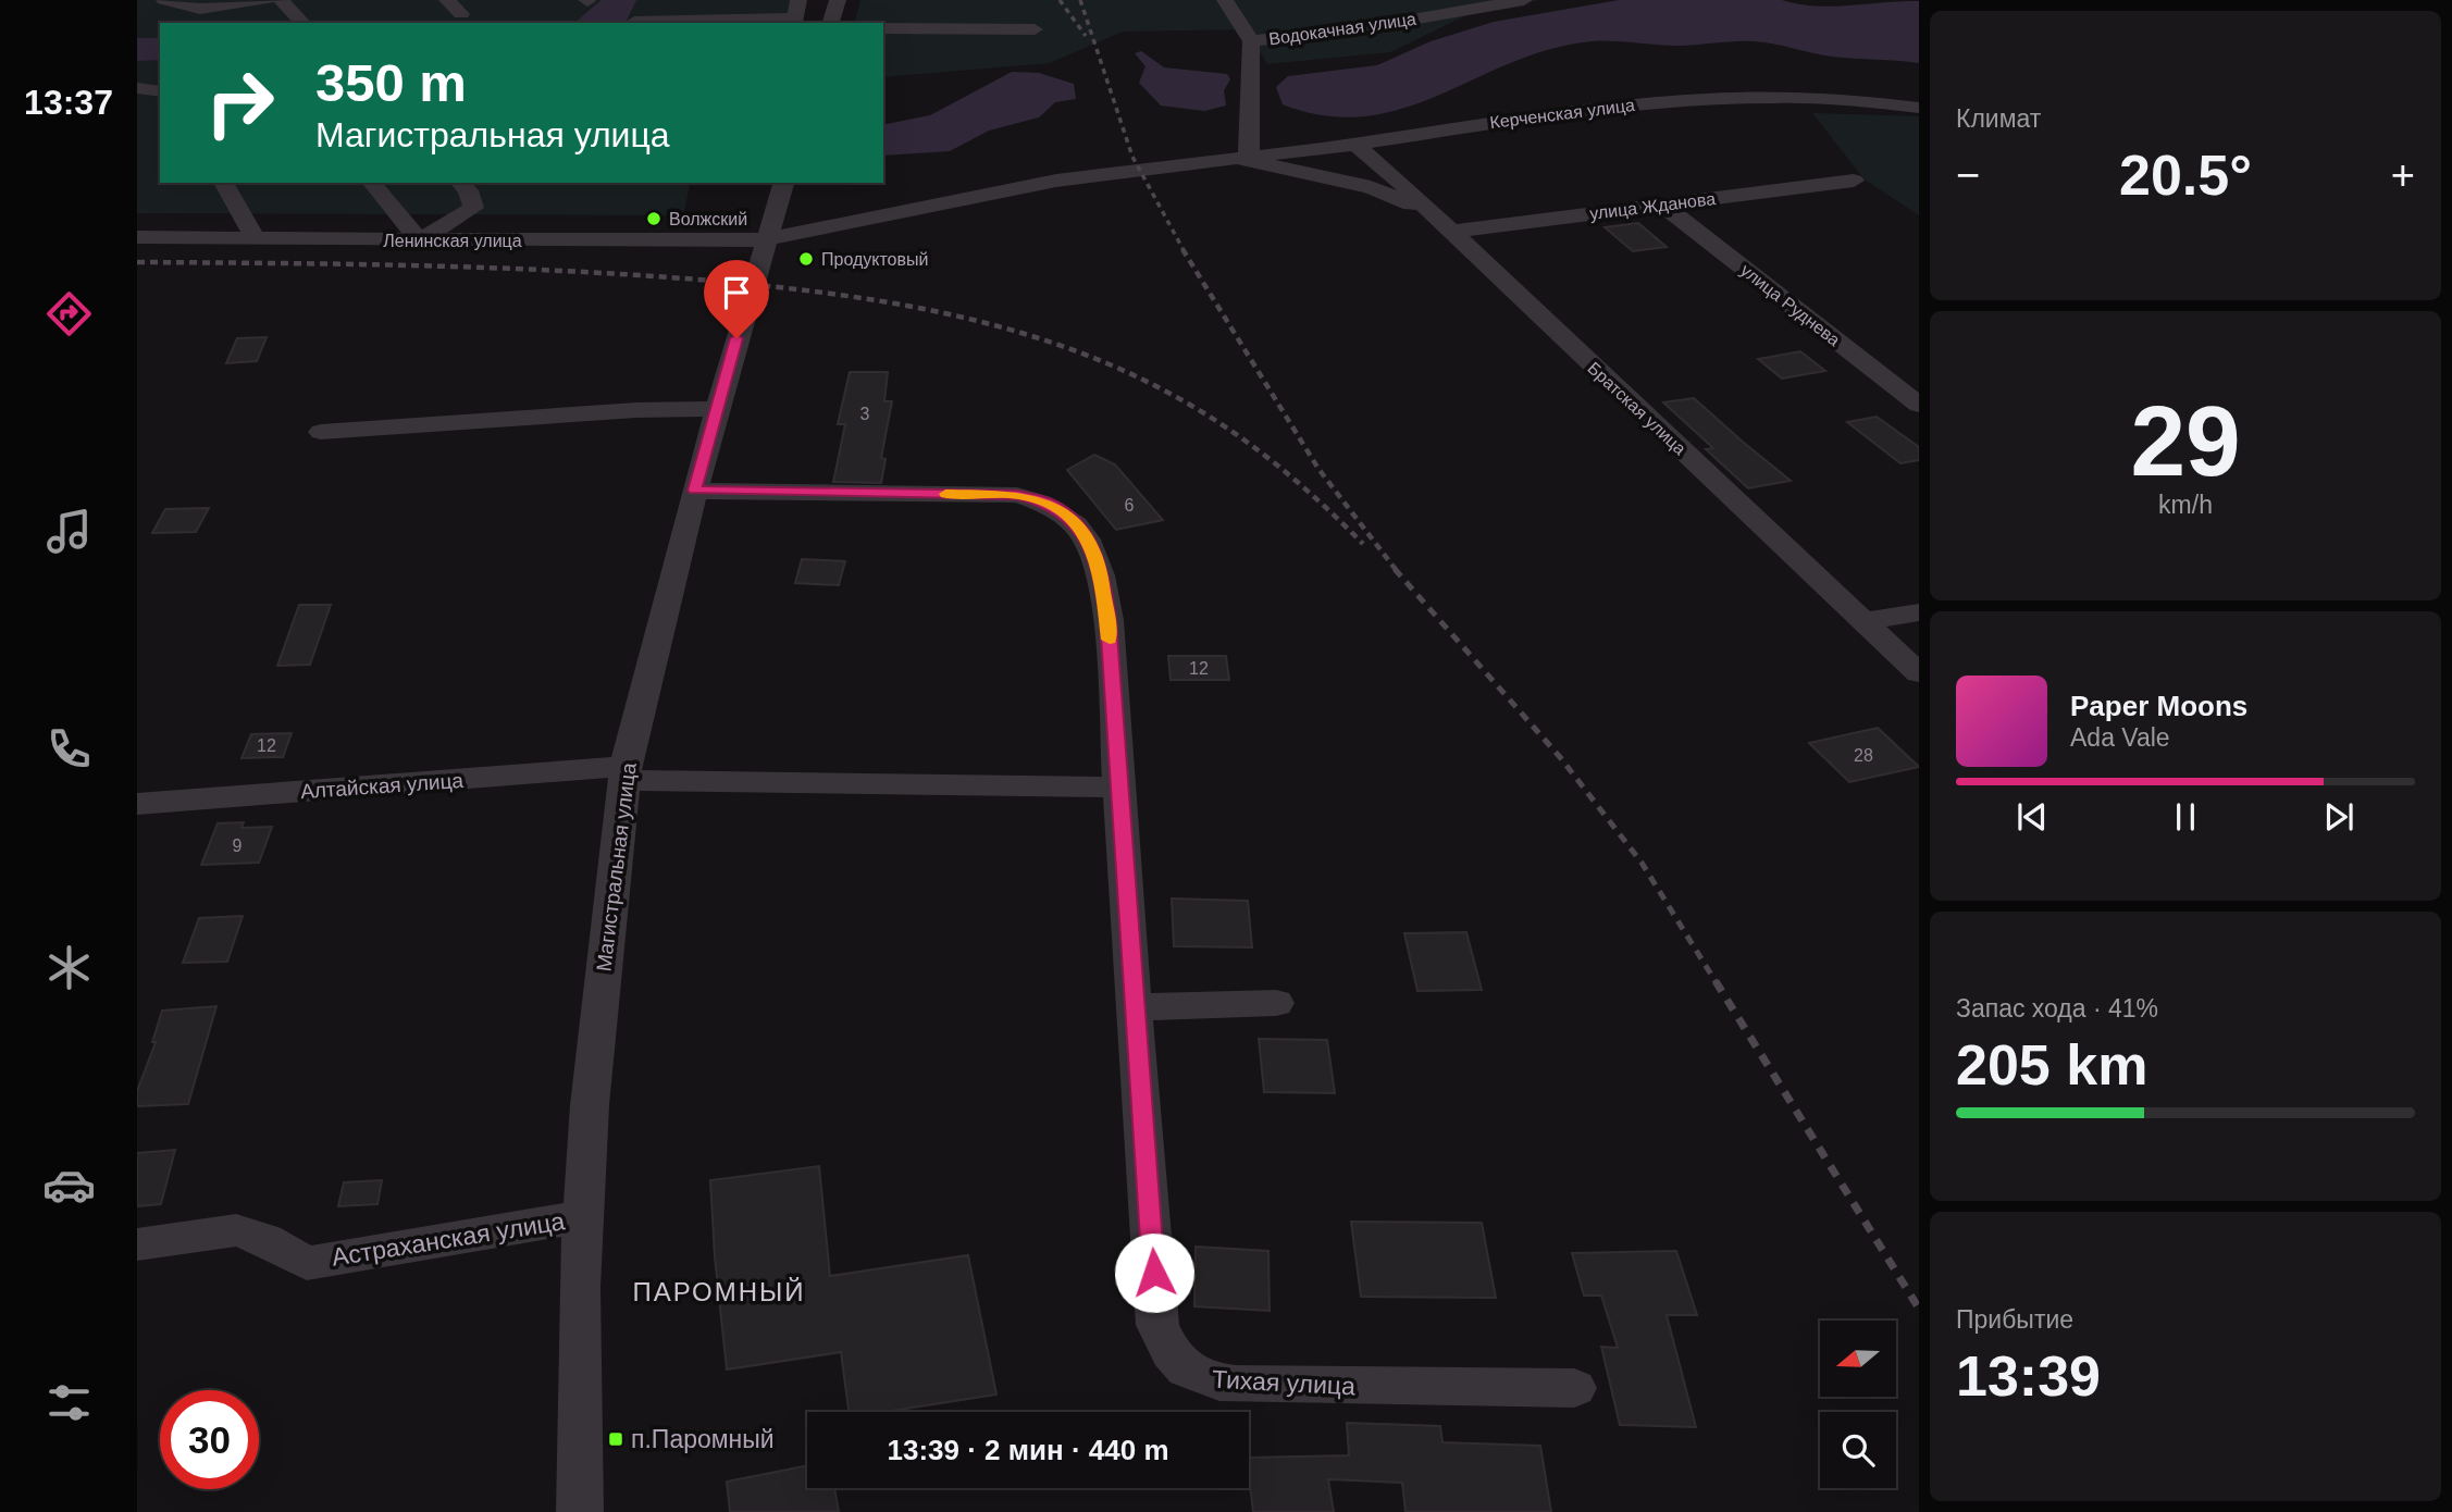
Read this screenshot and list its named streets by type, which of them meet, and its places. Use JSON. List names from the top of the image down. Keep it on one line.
{"streets":{"street":["Водокачная улица","Керченская улица","улица Жданова","Ленинская улица","улица Руднева","Братская улица","Алтайская улица","Магистральная улица","Астраханская улица","Тихая улица"]},"crossings":[["Керченская улица","Ленинская улица"],["Керченская улица","Братская улица"],["улица Жданова","улица Руднева"],["улица Жданова","Братская улица"],["Ленинская улица","Магистральная улица"],["Алтайская улица","Магистральная улица"],["Алтайская улица","Тихая улица"],["Магистральная улица","Астраханская улица"],["Магистральная улица","Тихая улица"]],"districts":["ПАРОМНЫЙ"],"places":{"other":["Волжский","Продуктовый"],"transit":["п.Паромный"]},"house_numbers":["3","6","12","12","28","9"],"north":"left","page":{"tabs":"13:37","tile":["Климат",["29","km/h"],["Запас хода · 41%","205 km"],["Прибытие","13:39"]],"turn":["350 m","Магистральная улица"],"heat":["−","20.5°","+"],"song":["Paper Moons","Ada Vale"],"limit":"30","trip":"13:39 · 2 мин · 440 m"}}
